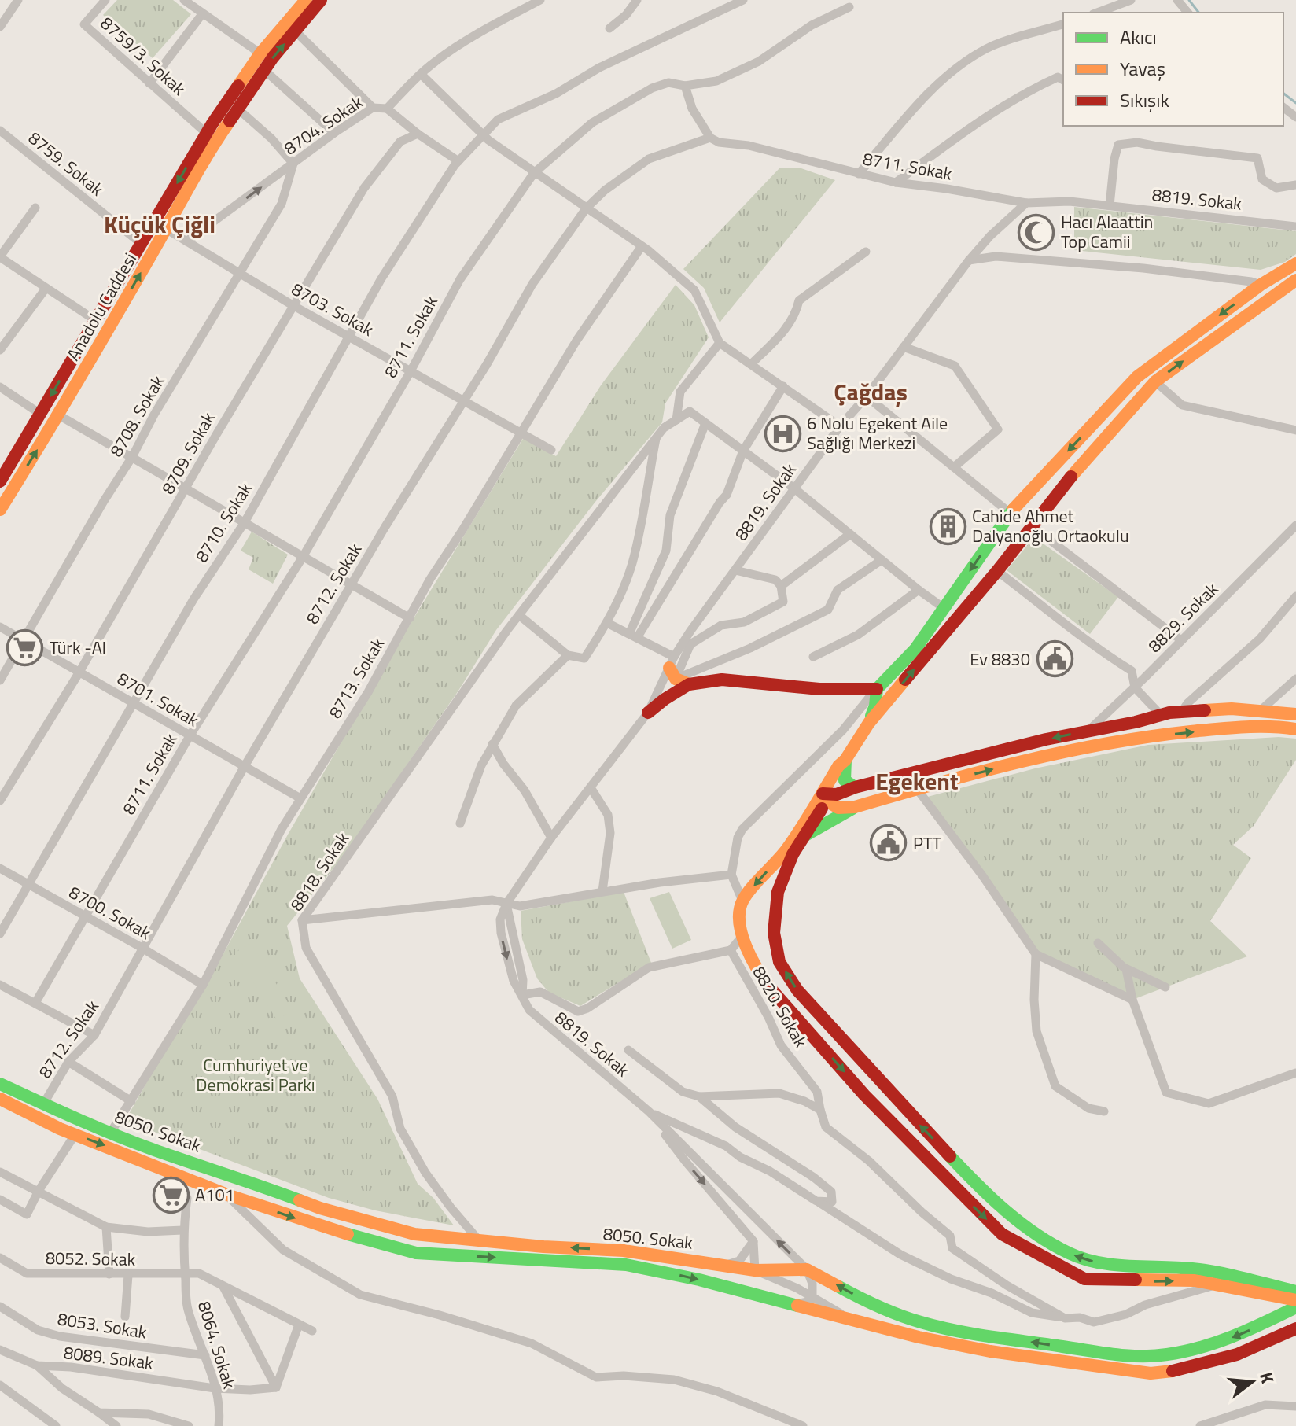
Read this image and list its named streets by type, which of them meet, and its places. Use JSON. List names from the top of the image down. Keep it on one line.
{"streets":{"main road":["Anadolu Caddesi","8050. Sokak"],"street":["8759/3. Sokak","8704. Sokak","8759. Sokak","8711. Sokak","8819. Sokak","8703. Sokak","8708. Sokak","8709. Sokak","8710. Sokak","8712. Sokak","8829. Sokak","8713. Sokak","8701. Sokak","8818. Sokak","8700. Sokak","8820. Sokak","8052. Sokak","8053. Sokak","8064. Sokak","8089. Sokak"]},"crossings":[["8759/3. Sokak","Anadolu Caddesi"],["8704. Sokak","8703. Sokak"],["8704. Sokak","8708. Sokak"],["8759. Sokak","Anadolu Caddesi"],["8711. Sokak","8819. Sokak"],["8711. Sokak","8703. Sokak"],["8711. Sokak","8712. Sokak"],["8711. Sokak","8701. Sokak"],["8711. Sokak","8700. Sokak"],["Anadolu Caddesi","8703. Sokak"],["8703. Sokak","8708. Sokak"],["8703. Sokak","8709. Sokak"],["8703. Sokak","8710. Sokak"],["8703. Sokak","8712. Sokak"],["8703. Sokak","8713. Sokak"],["8708. Sokak","8701. Sokak"],["8709. Sokak","8701. Sokak"],["8710. Sokak","8701. Sokak"],["8710. Sokak","8700. Sokak"],["8712. Sokak","8701. Sokak"],["8712. Sokak","8700. Sokak"],["8712. Sokak","8050. Sokak"],["8713. Sokak","8701. Sokak"],["8713. Sokak","8700. Sokak"],["8713. Sokak","8050. Sokak"],["8818. Sokak","8050. Sokak"],["8052. Sokak","8064. Sokak"],["8053. Sokak","8064. Sokak"],["8064. Sokak","8089. Sokak"]],"districts":["Küçük Çiğli","Çağdaş","Egekent"],"parks":["Cumhuriyet ve Demokrasi Parkı"],"places":{"mosque":["Hacı Alaattin Top Camii"],"hospital":["6 Nolu Egekent Aile Sağlığı Merkezi"],"building":["Cahide Ahmet Dalyanoğlu Ortaokulu"],"supermarket":["Türk -Al","A101"],"public building":["Ev 8830","PTT"]},"legend":["Akıcı","Yavaş","Sıkışık"],"north":"right"}
